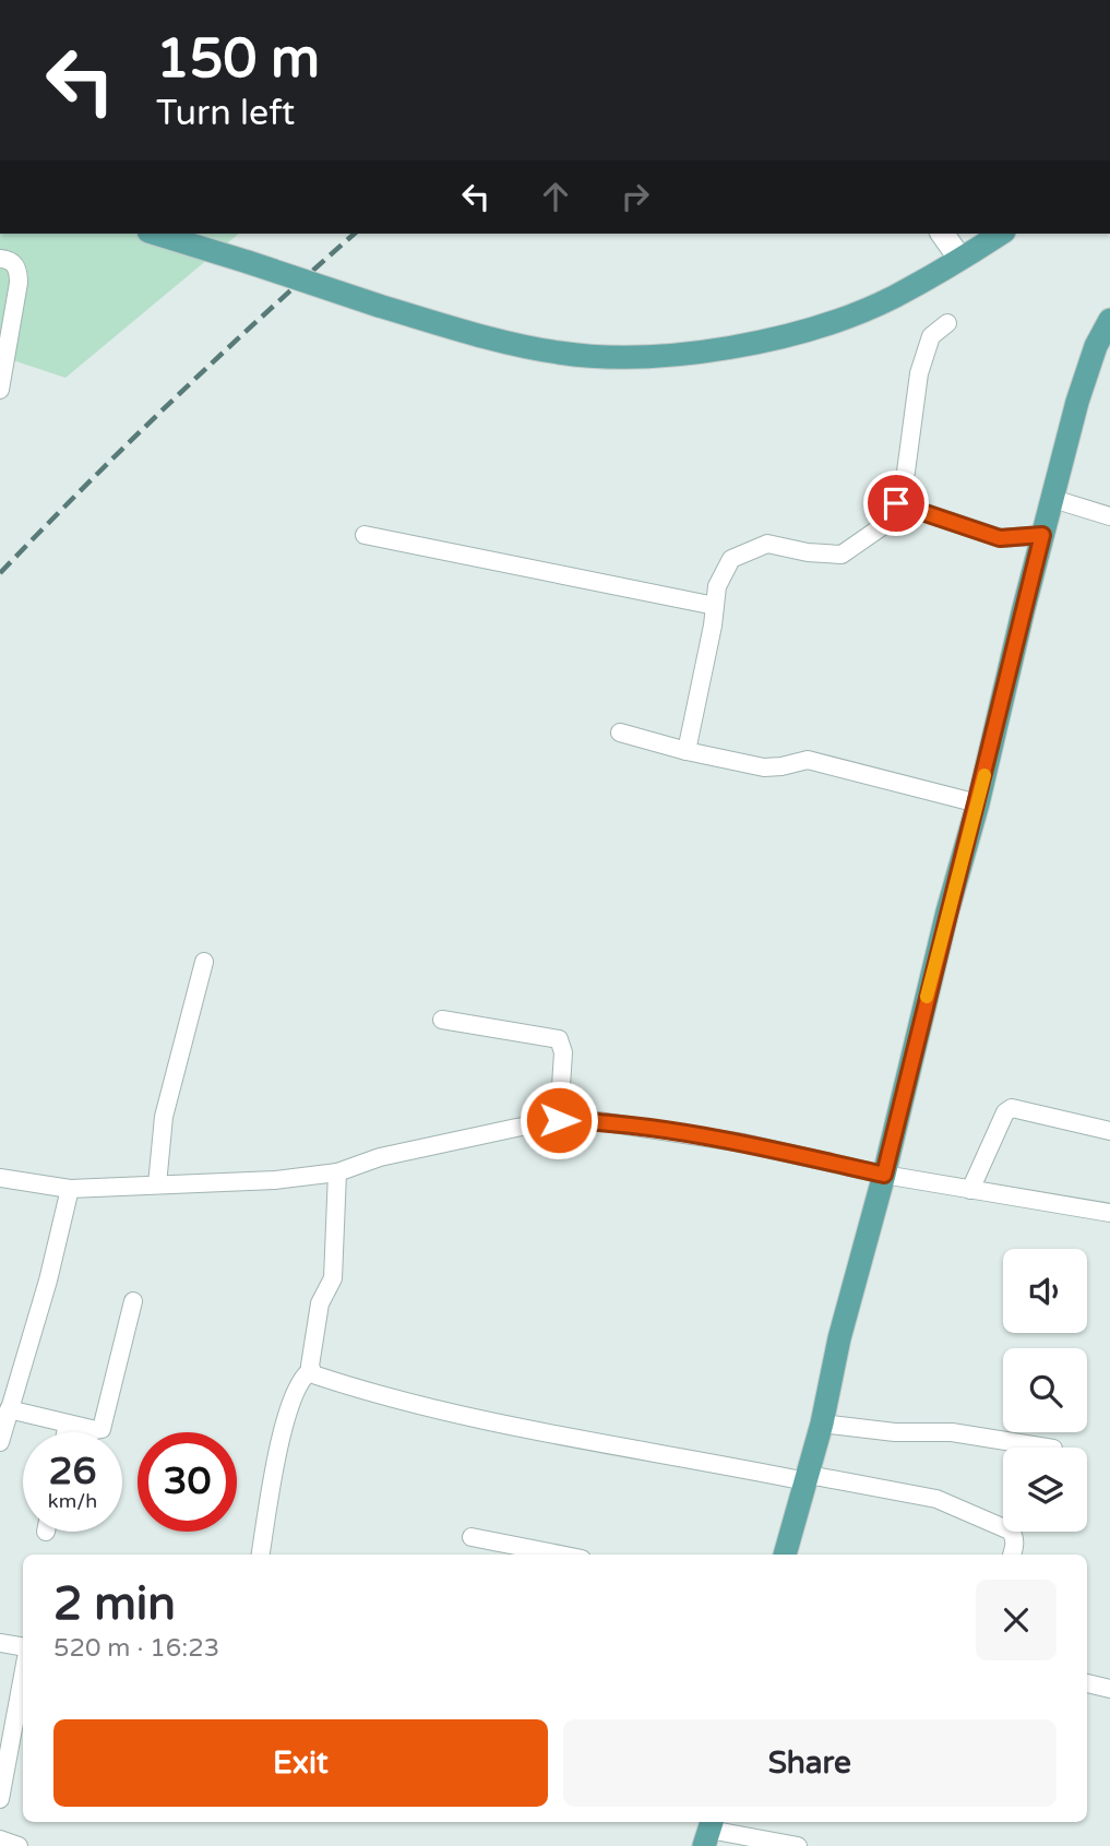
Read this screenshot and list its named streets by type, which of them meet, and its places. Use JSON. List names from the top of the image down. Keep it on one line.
{"page":{"turn":["150 m","Turn left"],"speed":"26 km/h","limit":"30","heading":["2 min","520 m · 16:23"],"buttons":["Exit","Share"]}}
